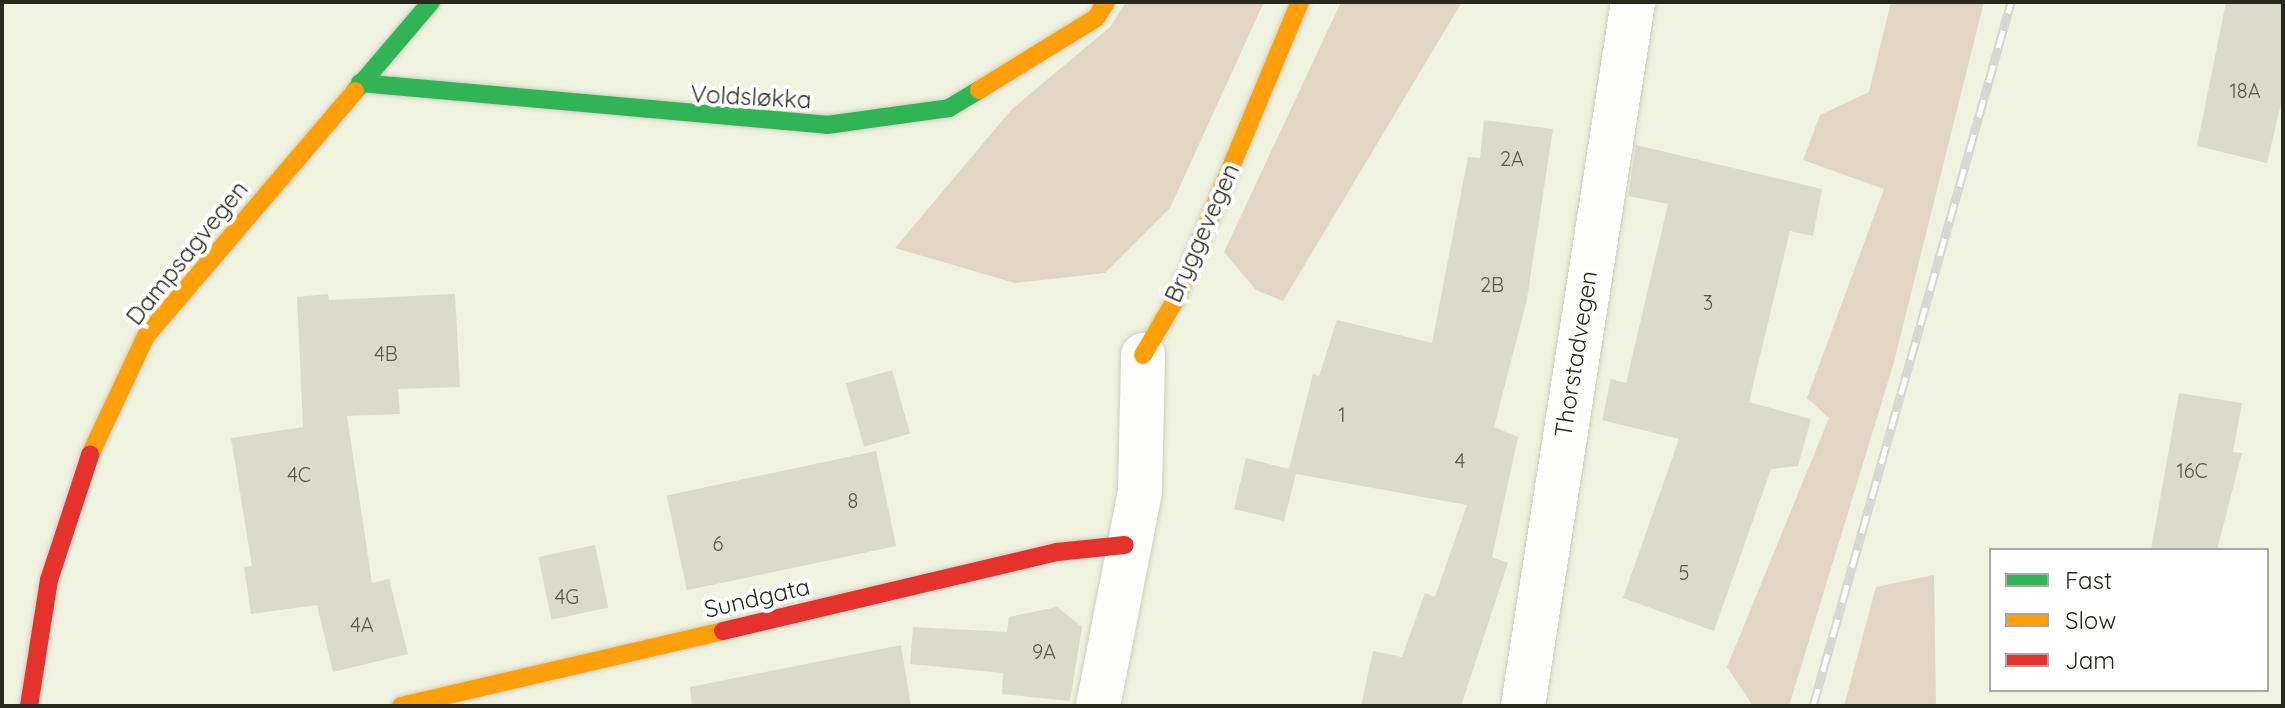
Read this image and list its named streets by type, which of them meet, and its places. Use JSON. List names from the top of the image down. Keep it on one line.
{"streets":{"street":["Voldsløkka","Bryggevegen","Dampsagvegen","Thorstadvegen","Sundgata"]},"crossings":[["Voldsløkka","Dampsagvegen"],["Bryggevegen","Sundgata"]],"house_numbers":["18A","2A","2B","3","4B","1","4","16C","4C","8","6","5","4G","4A","9A"],"legend":["Fast","Slow","Jam"]}
